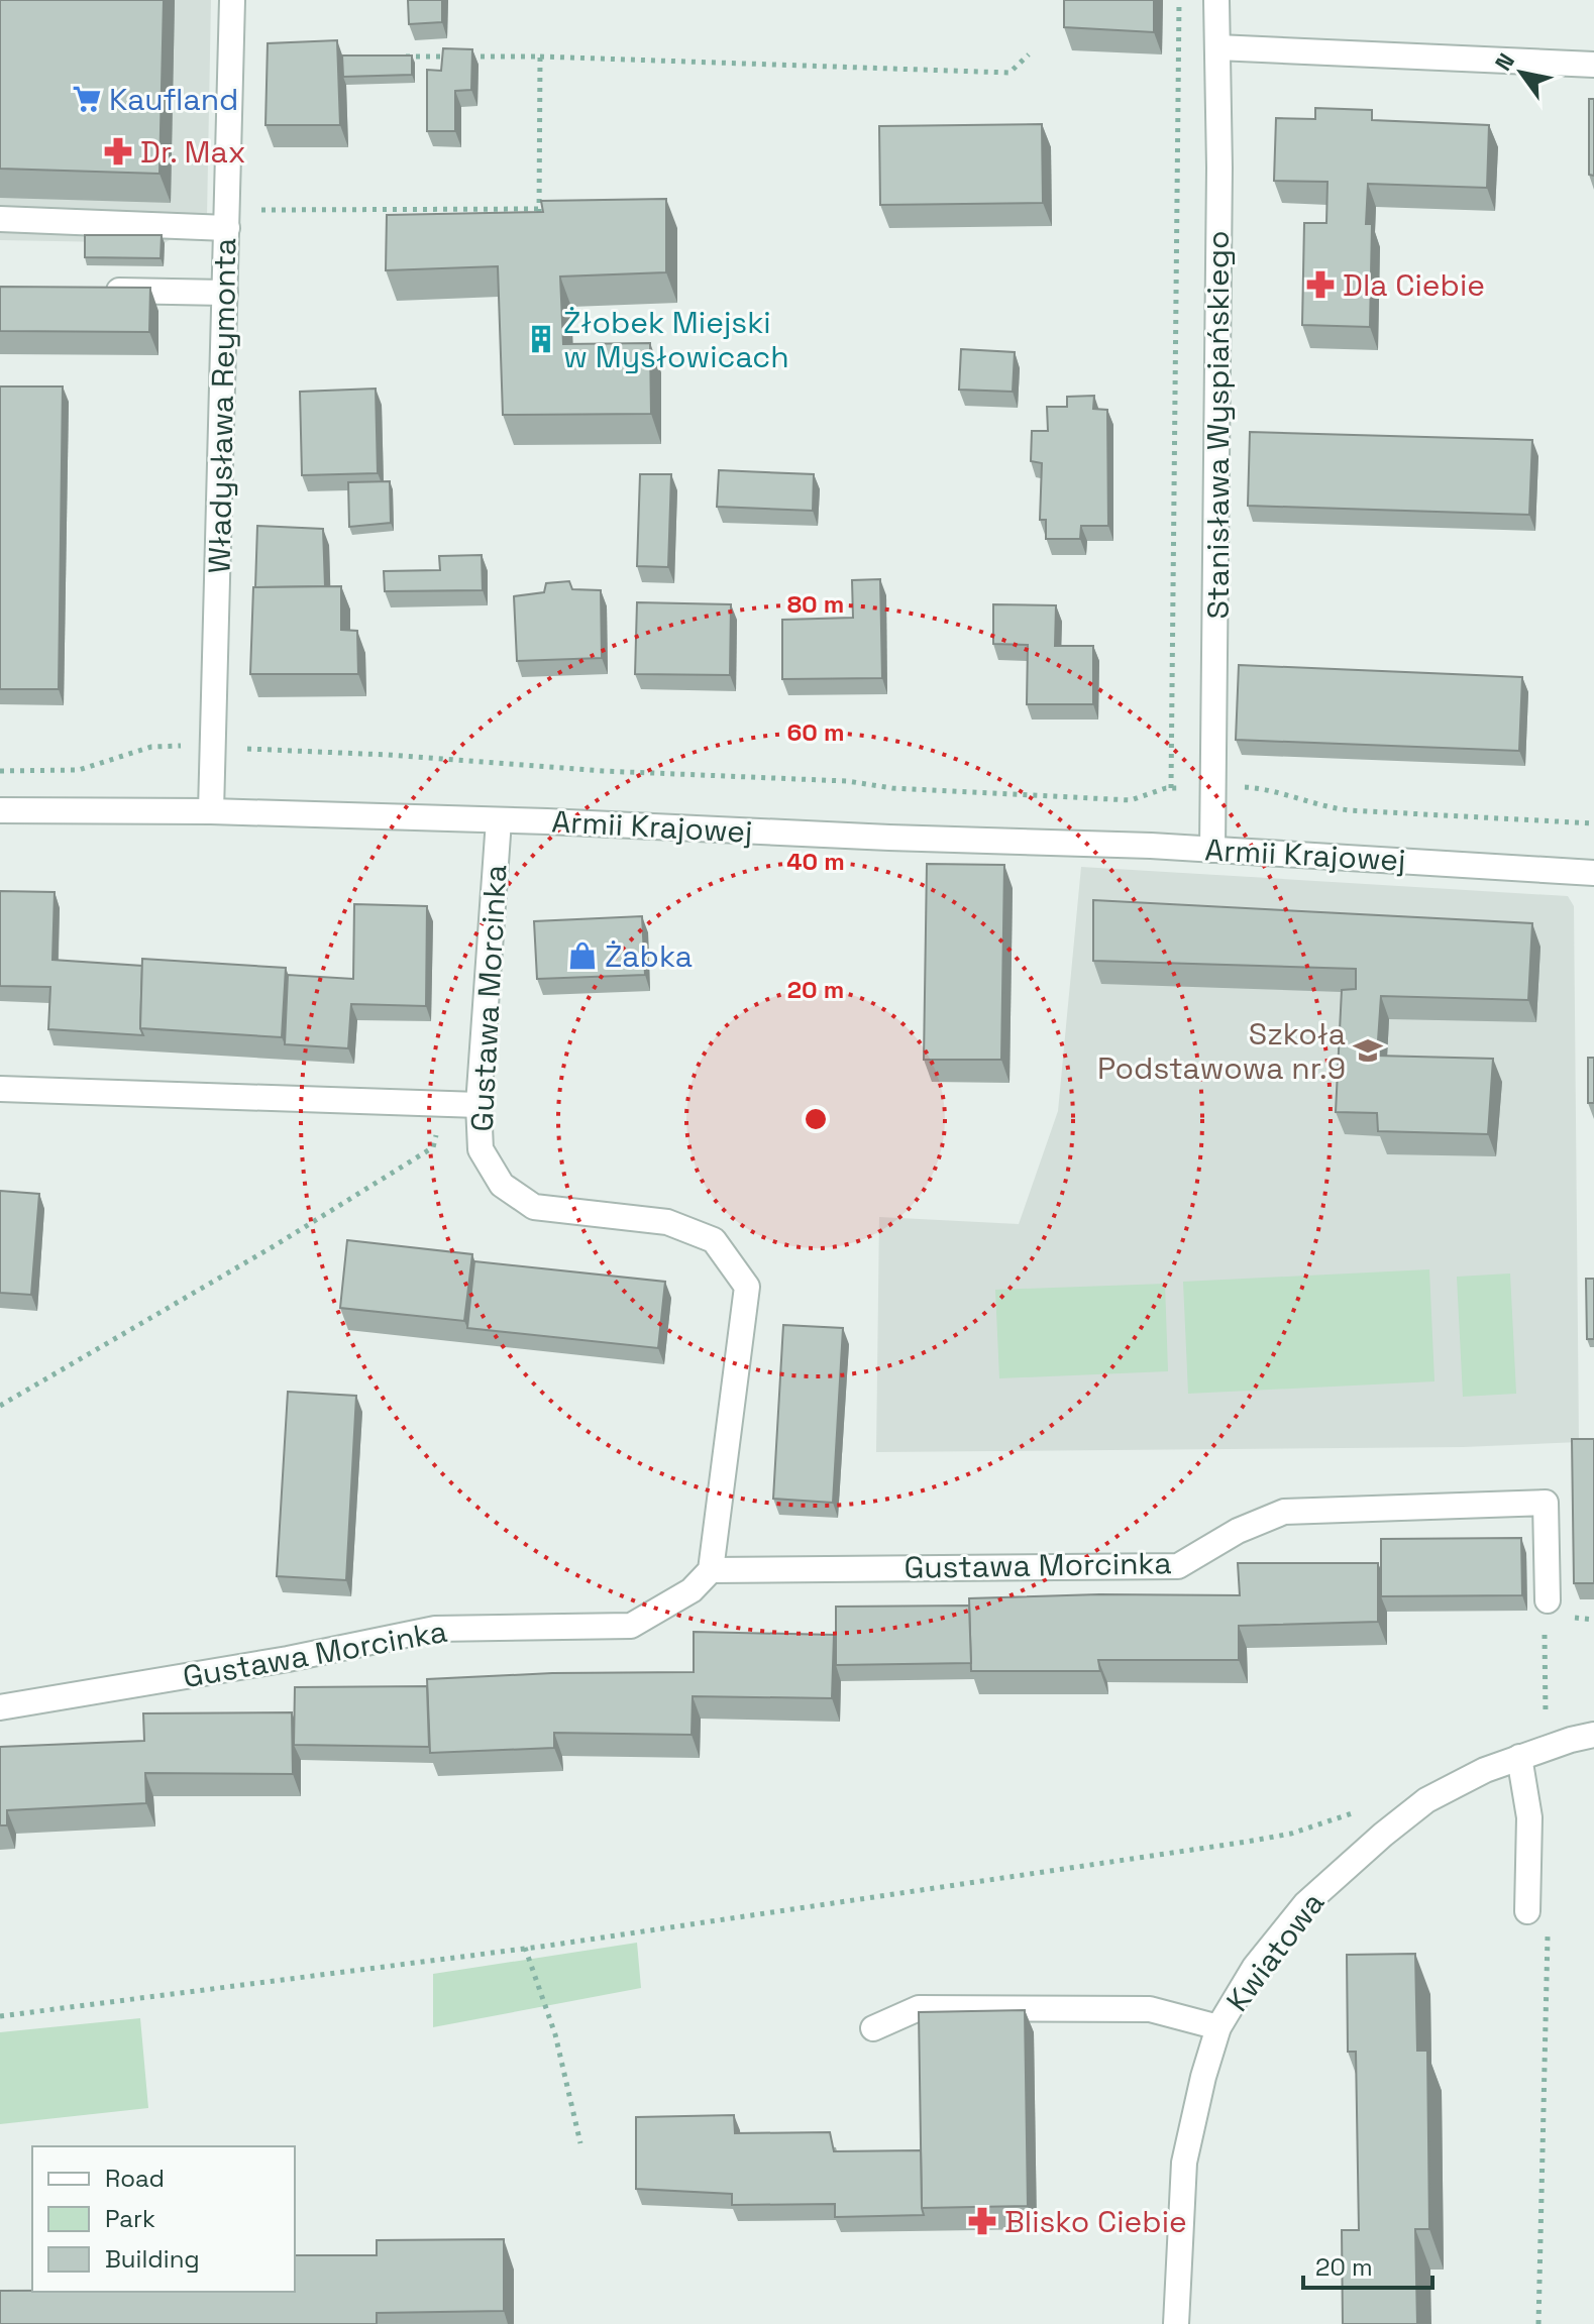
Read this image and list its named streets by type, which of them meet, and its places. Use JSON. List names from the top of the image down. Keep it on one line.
{"streets":{"street":["Władysława Reymonta","Stanisława Wyspiańskiego","Armii Krajowej","Gustawa Morcinka","Kwiatowa"]},"crossings":[["Władysława Reymonta","Armii Krajowej"],["Stanisława Wyspiańskiego","Armii Krajowej"],["Armii Krajowej","Gustawa Morcinka"]],"places":{"supermarket":["Kaufland"],"pharmacy":["Dr. Max","Dla Ciebie","Blisko Ciebie"],"building":["Żłobek Miejski w Mysłowicach"],"shop":["Żabka"],"school or university":["Szkoła Podstawowa nr.9"]},"legend":["Road","Park","Building"],"scale_bar":"20 m","north":"top left","rings":["80 m","60 m","40 m","20 m"]}
